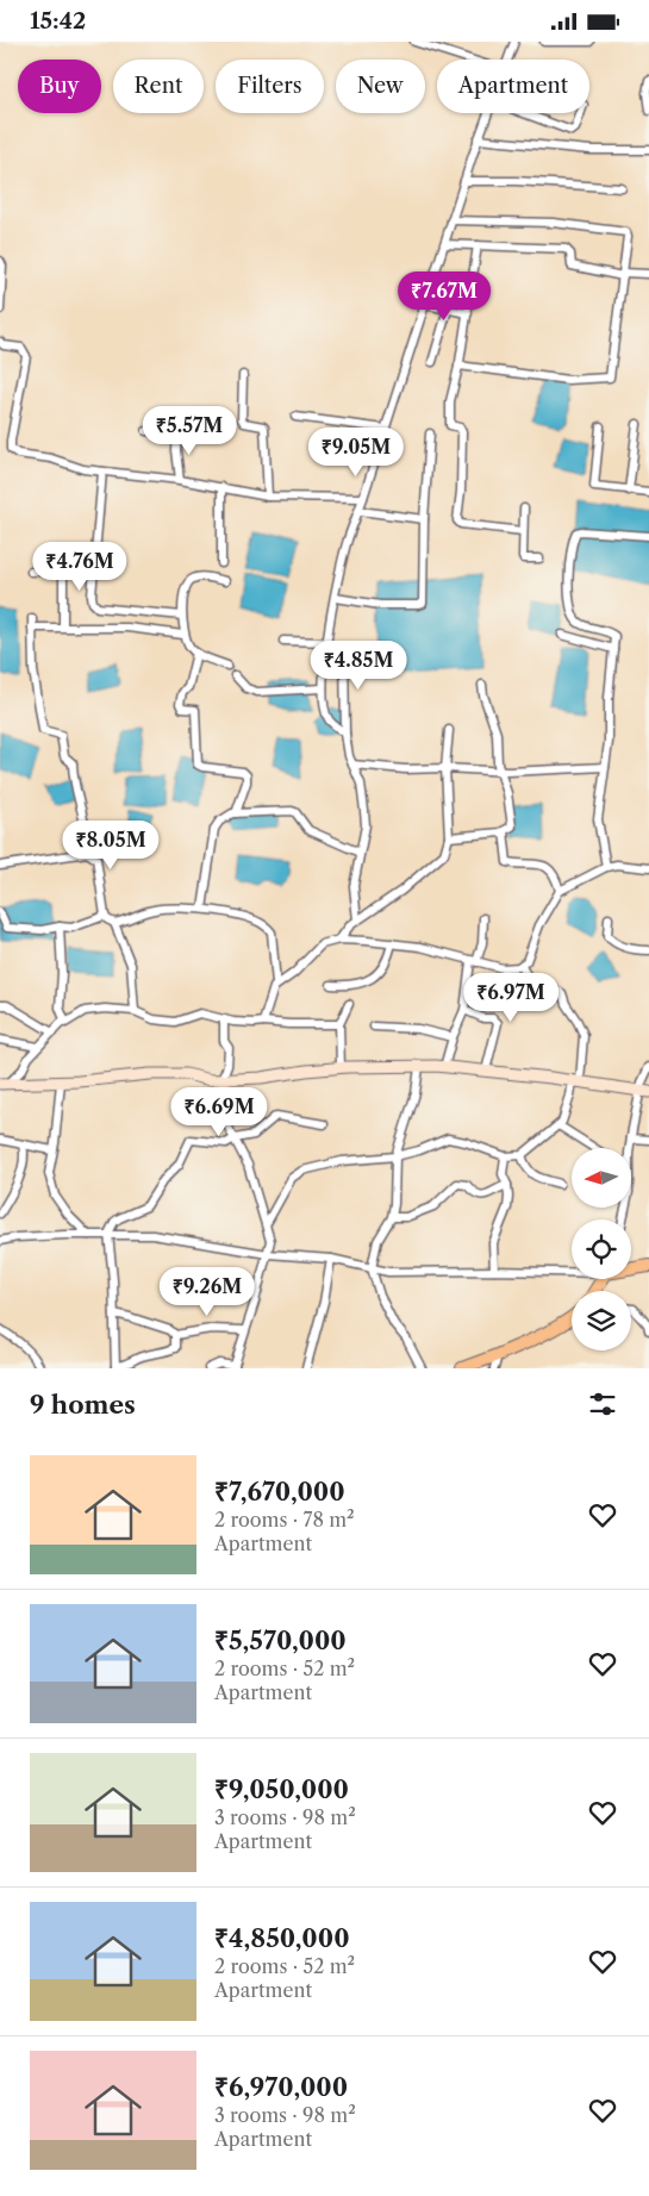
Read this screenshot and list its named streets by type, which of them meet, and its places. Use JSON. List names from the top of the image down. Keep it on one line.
{"north":"left","page":{"status":"15:42","chip":["Buy","Rent","Filters","New","Apartment"],"price":["₹7.67M","₹5.57M","₹9.05M","₹4.76M","₹4.85M","₹8.05M","₹6.97M","₹6.69M","₹9.26M"],"heading":"9 homes","list":[{"name":"₹7,670,000","note":"2 rooms · 78 m² · Apartment"},{"name":"₹5,570,000","note":"2 rooms · 52 m² · Apartment"},{"name":"₹9,050,000","note":"3 rooms · 98 m² · Apartment"},{"name":"₹4,850,000","note":"2 rooms · 52 m² · Apartment"},{"name":"₹6,970,000","note":"3 rooms · 98 m² · Apartment"}]}}
